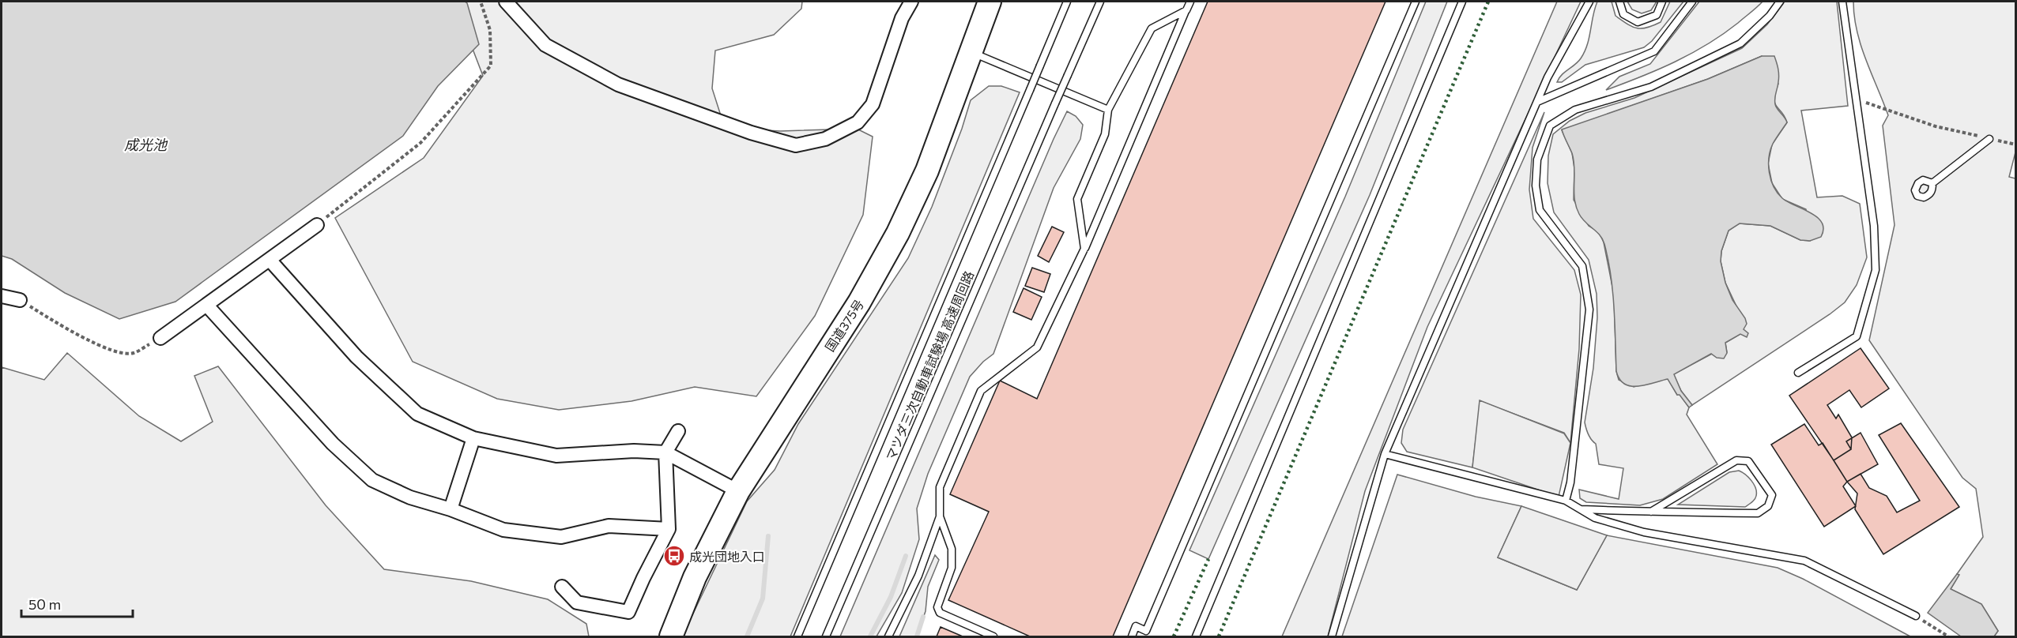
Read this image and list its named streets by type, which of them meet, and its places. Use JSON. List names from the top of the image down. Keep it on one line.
{"streets":{"highway":["国道375号"],"lane":["マツダ三次自動車試験場 高速周回路"]},"water":["成光池"],"places":{"bus stop":["成光団地入口"]},"scale_bar":"50 m"}
